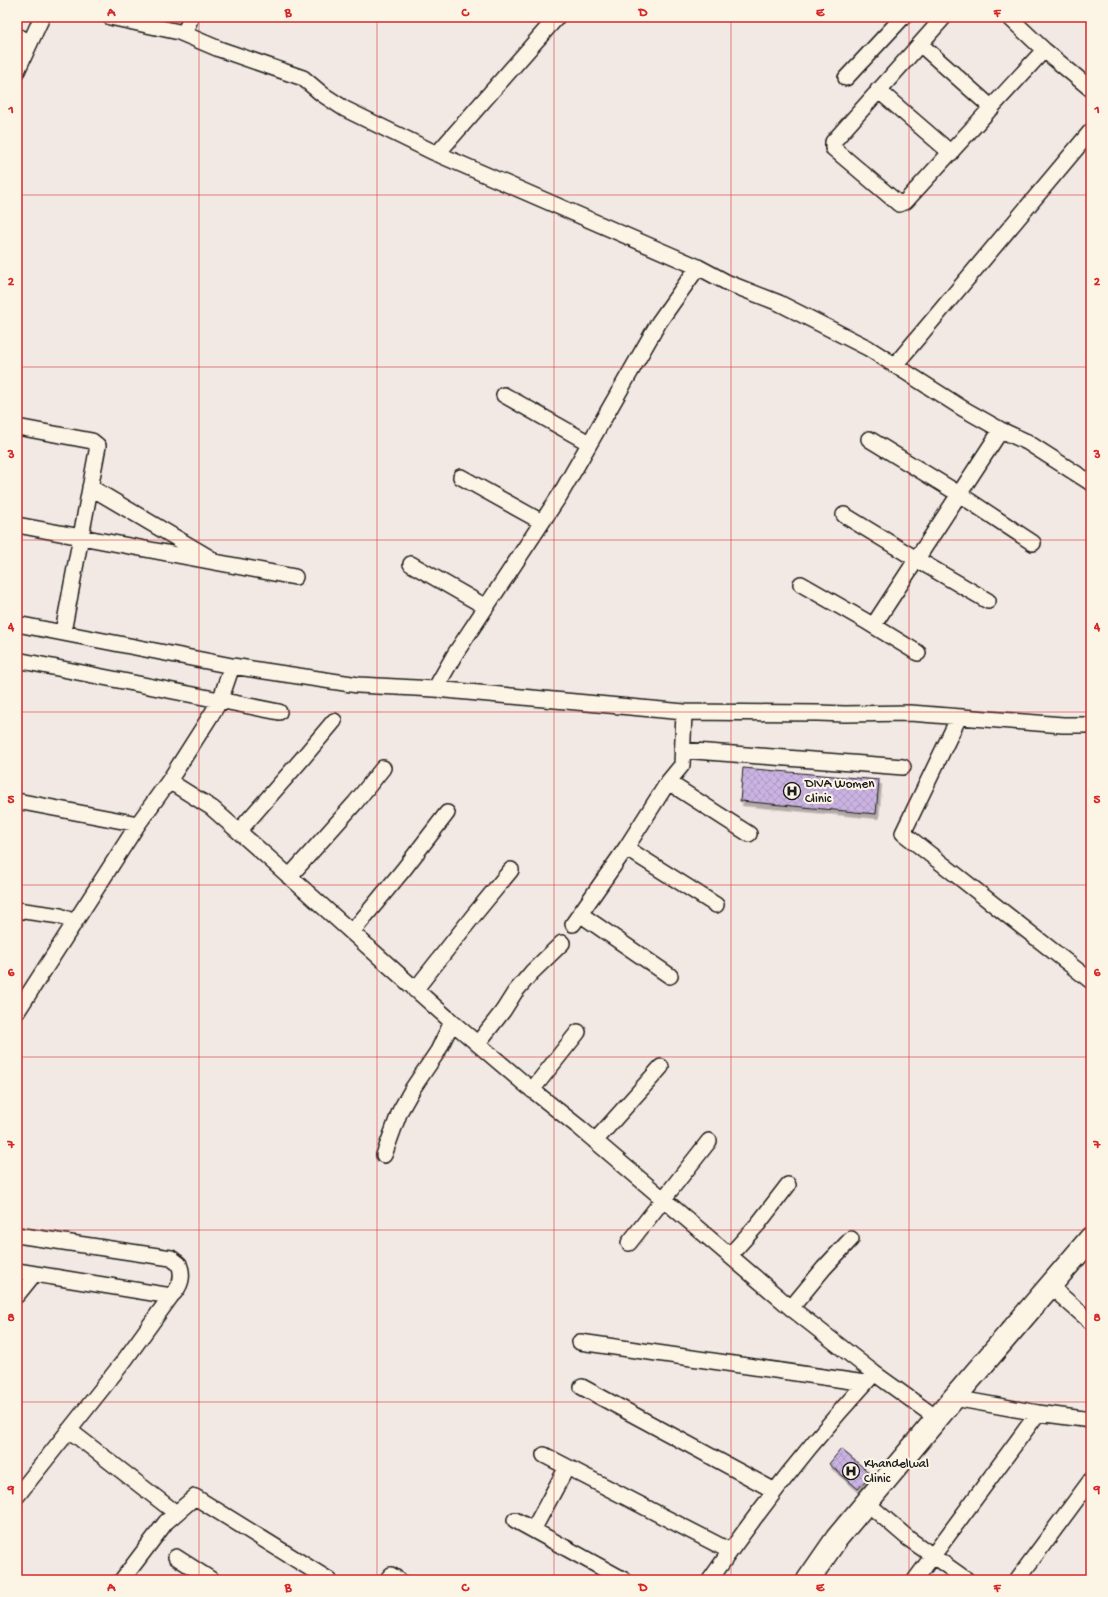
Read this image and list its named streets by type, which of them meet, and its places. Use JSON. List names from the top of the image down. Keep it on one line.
{"places":{"hospital":["DIVA Women Clinic","Khandelwal Clinic"]},"grid":{"columns":["A","B","C","D","E","F"],"rows":["1","2","3","4","5","6","7","8","9"]}}
